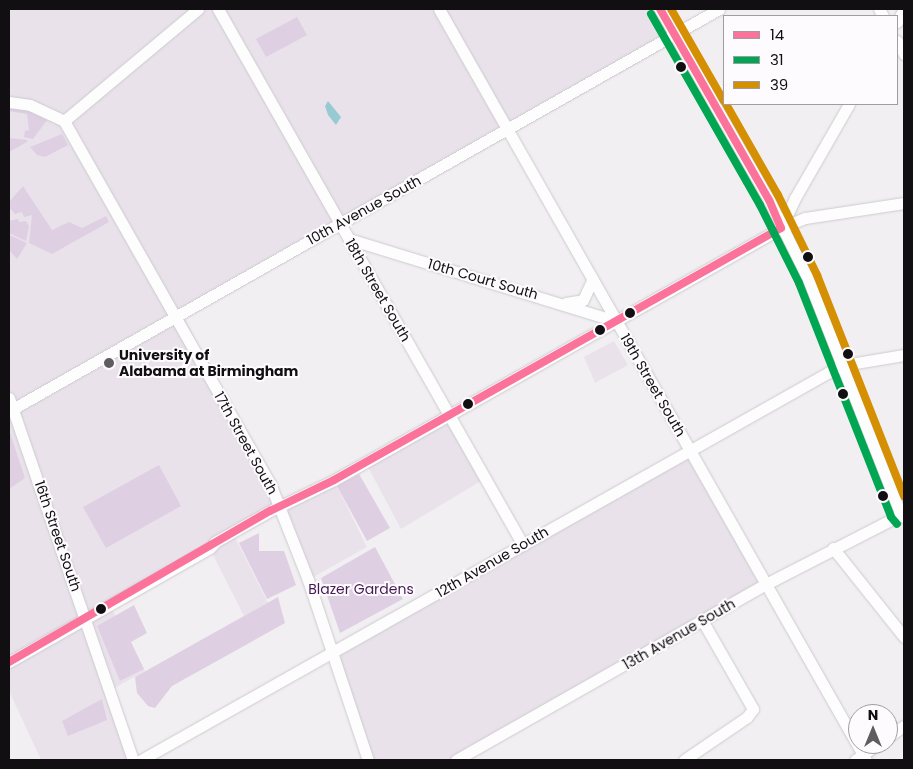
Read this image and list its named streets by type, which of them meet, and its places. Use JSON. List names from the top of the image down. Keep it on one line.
{"streets":{"street":["10th Avenue South","10th Court South","18th Street South","19th Street South","17th Street South","16th Street South","12th Avenue South","13th Avenue South"]},"crossings":[["10th Avenue South","18th Street South"],["10th Avenue South","19th Street South"],["10th Avenue South","17th Street South"],["10th Avenue South","16th Street South"],["10th Court South","18th Street South"],["10th Court South","19th Street South"],["18th Street South","12th Avenue South"],["19th Street South","12th Avenue South"],["19th Street South","13th Avenue South"],["17th Street South","12th Avenue South"]],"parks":["Blazer Gardens"],"places":["University of Alabama at Birmingham"],"lines":["transit line 14","transit line 39","transit line 31"],"legend":["14","31","39"],"north":"top"}
